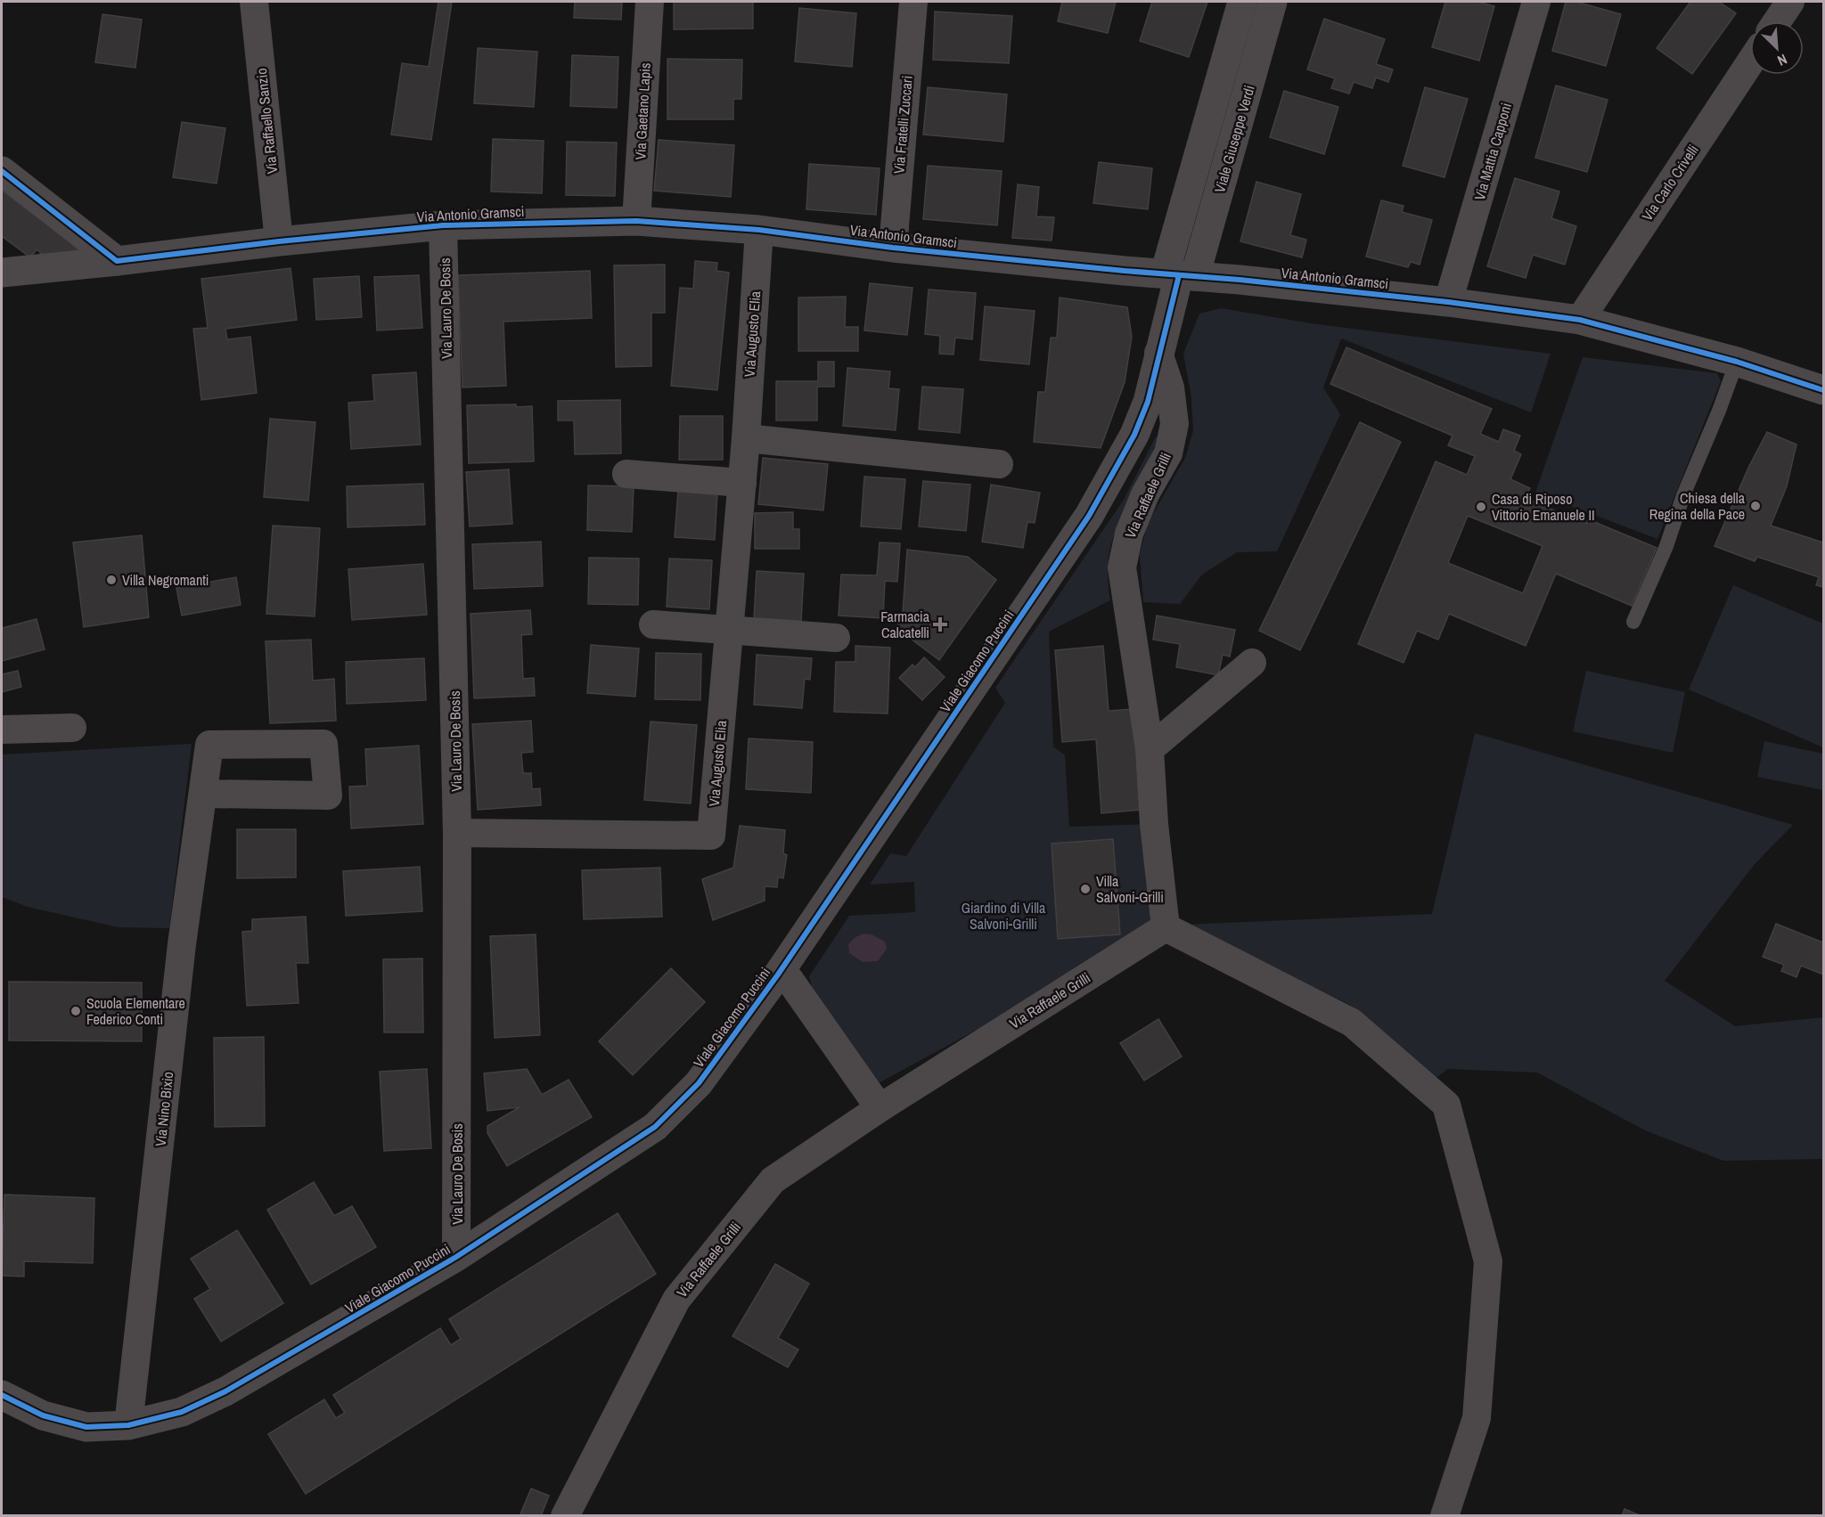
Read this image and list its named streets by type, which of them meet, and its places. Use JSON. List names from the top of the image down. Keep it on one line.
{"streets":{"street":["Via Gaetano Lapis","Via Raffaello Sanzio","Via Fratelli Zuccari","Viale Giuseppe Verdi","Via Mattia Capponi","Via Carlo Crivelli","Via Antonio Gramsci","Via Lauro De Bosis","Via Augusto Elia","Via Raffaele Grilli","Viale Giacomo Puccini","Via Nino Bixio"]},"crossings":[["Via Gaetano Lapis","Via Antonio Gramsci"],["Via Raffaello Sanzio","Via Antonio Gramsci"],["Via Fratelli Zuccari","Via Antonio Gramsci"],["Viale Giuseppe Verdi","Via Antonio Gramsci"],["Viale Giuseppe Verdi","Viale Giacomo Puccini"],["Via Mattia Capponi","Via Antonio Gramsci"],["Via Carlo Crivelli","Via Antonio Gramsci"],["Via Antonio Gramsci","Via Lauro De Bosis"],["Via Antonio Gramsci","Via Augusto Elia"],["Via Antonio Gramsci","Viale Giacomo Puccini"],["Via Lauro De Bosis","Via Augusto Elia"],["Via Lauro De Bosis","Viale Giacomo Puccini"],["Via Raffaele Grilli","Viale Giacomo Puccini"],["Viale Giacomo Puccini","Via Nino Bixio"]],"parks":["Giardino di Villa Salvoni-Grilli"],"places":{"other":["Chiesa della Regina della Pace","Casa di Riposo Vittorio Emanuele II","Villa Negromanti","Villa Salvoni-Grilli","Scuola Elementare Federico Conti"],"health":["Farmacia Calcatelli"]},"north":"bottom right"}
